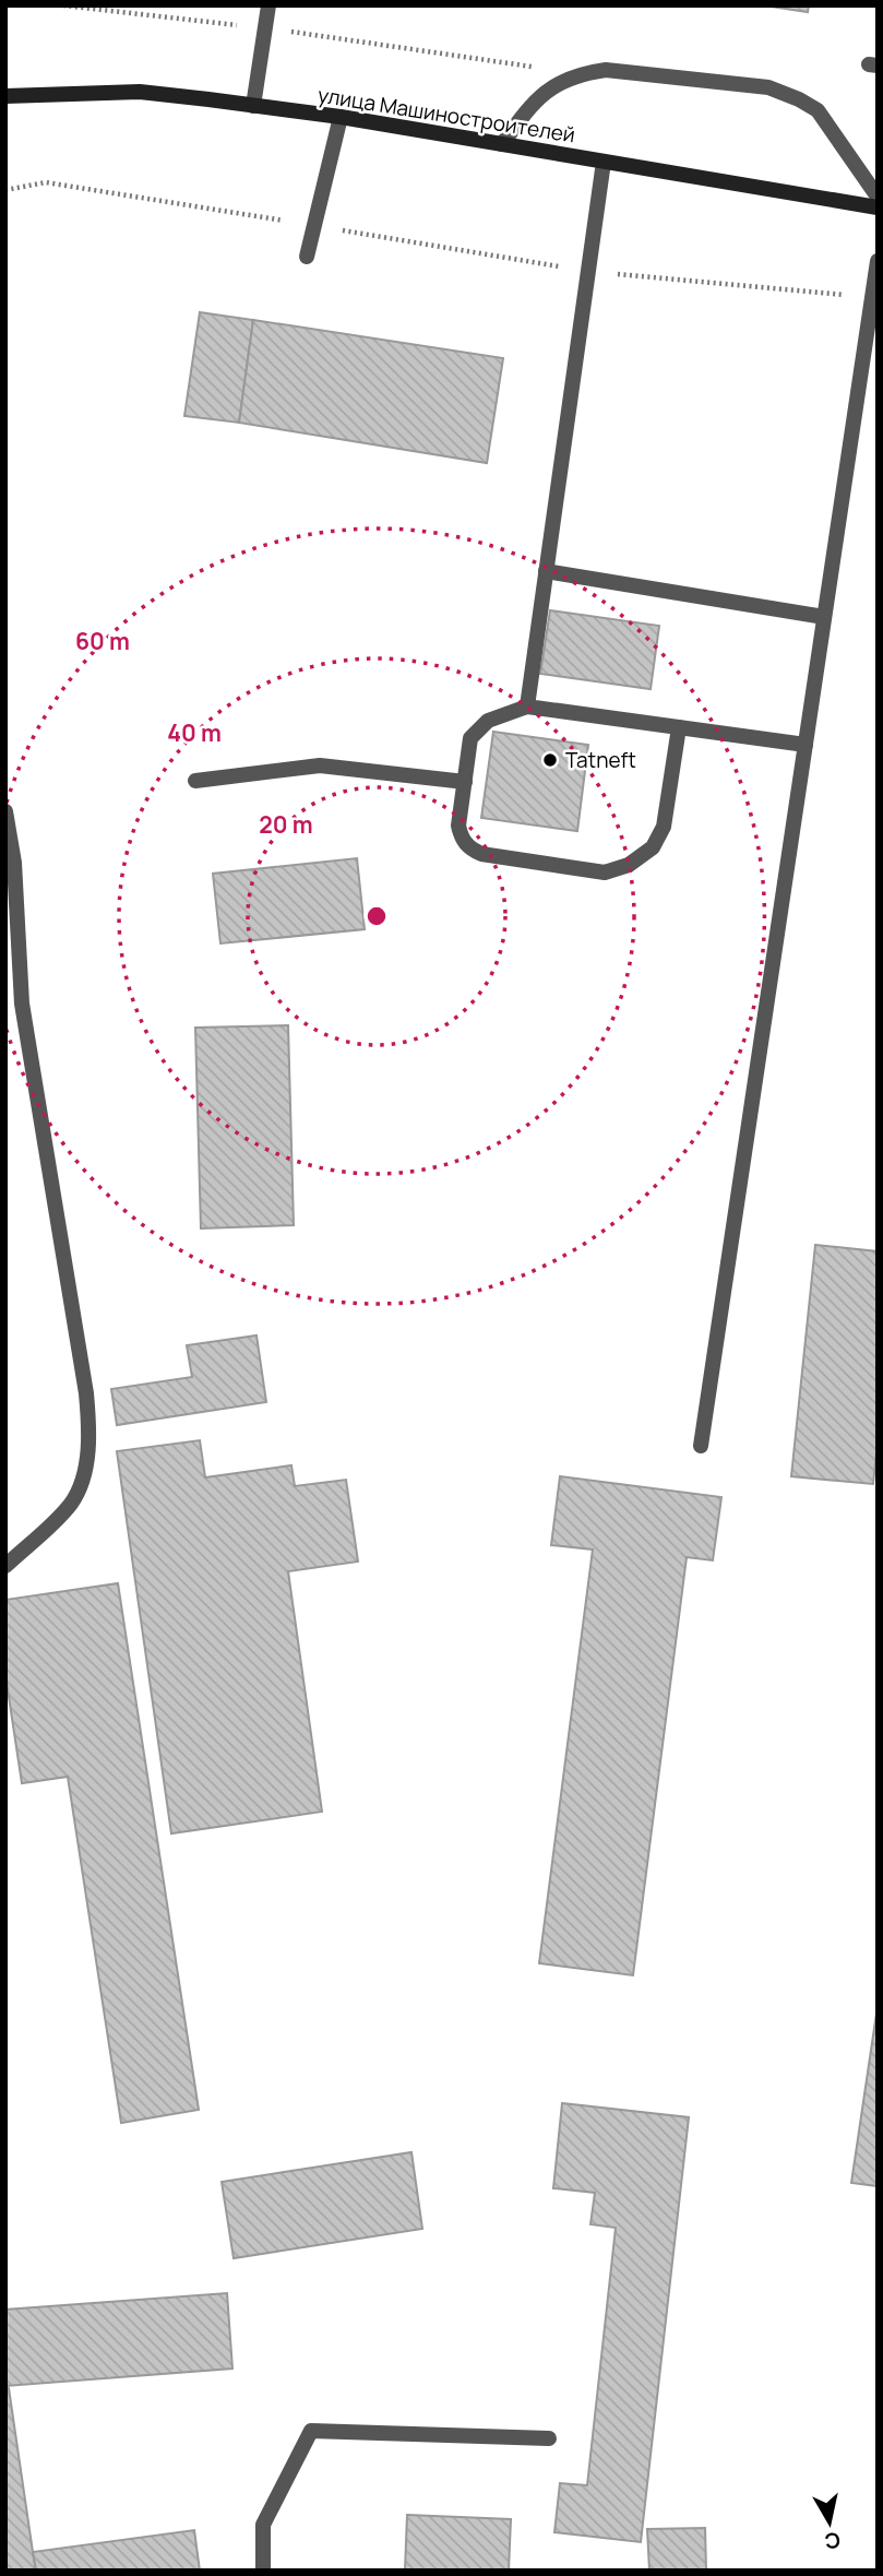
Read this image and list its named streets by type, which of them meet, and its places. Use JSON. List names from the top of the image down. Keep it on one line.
{"streets":{"main road":["улица Машиностроителей"]},"places":["Tatneft"],"north":"bottom","rings":["60 m","40 m","20 m"]}
